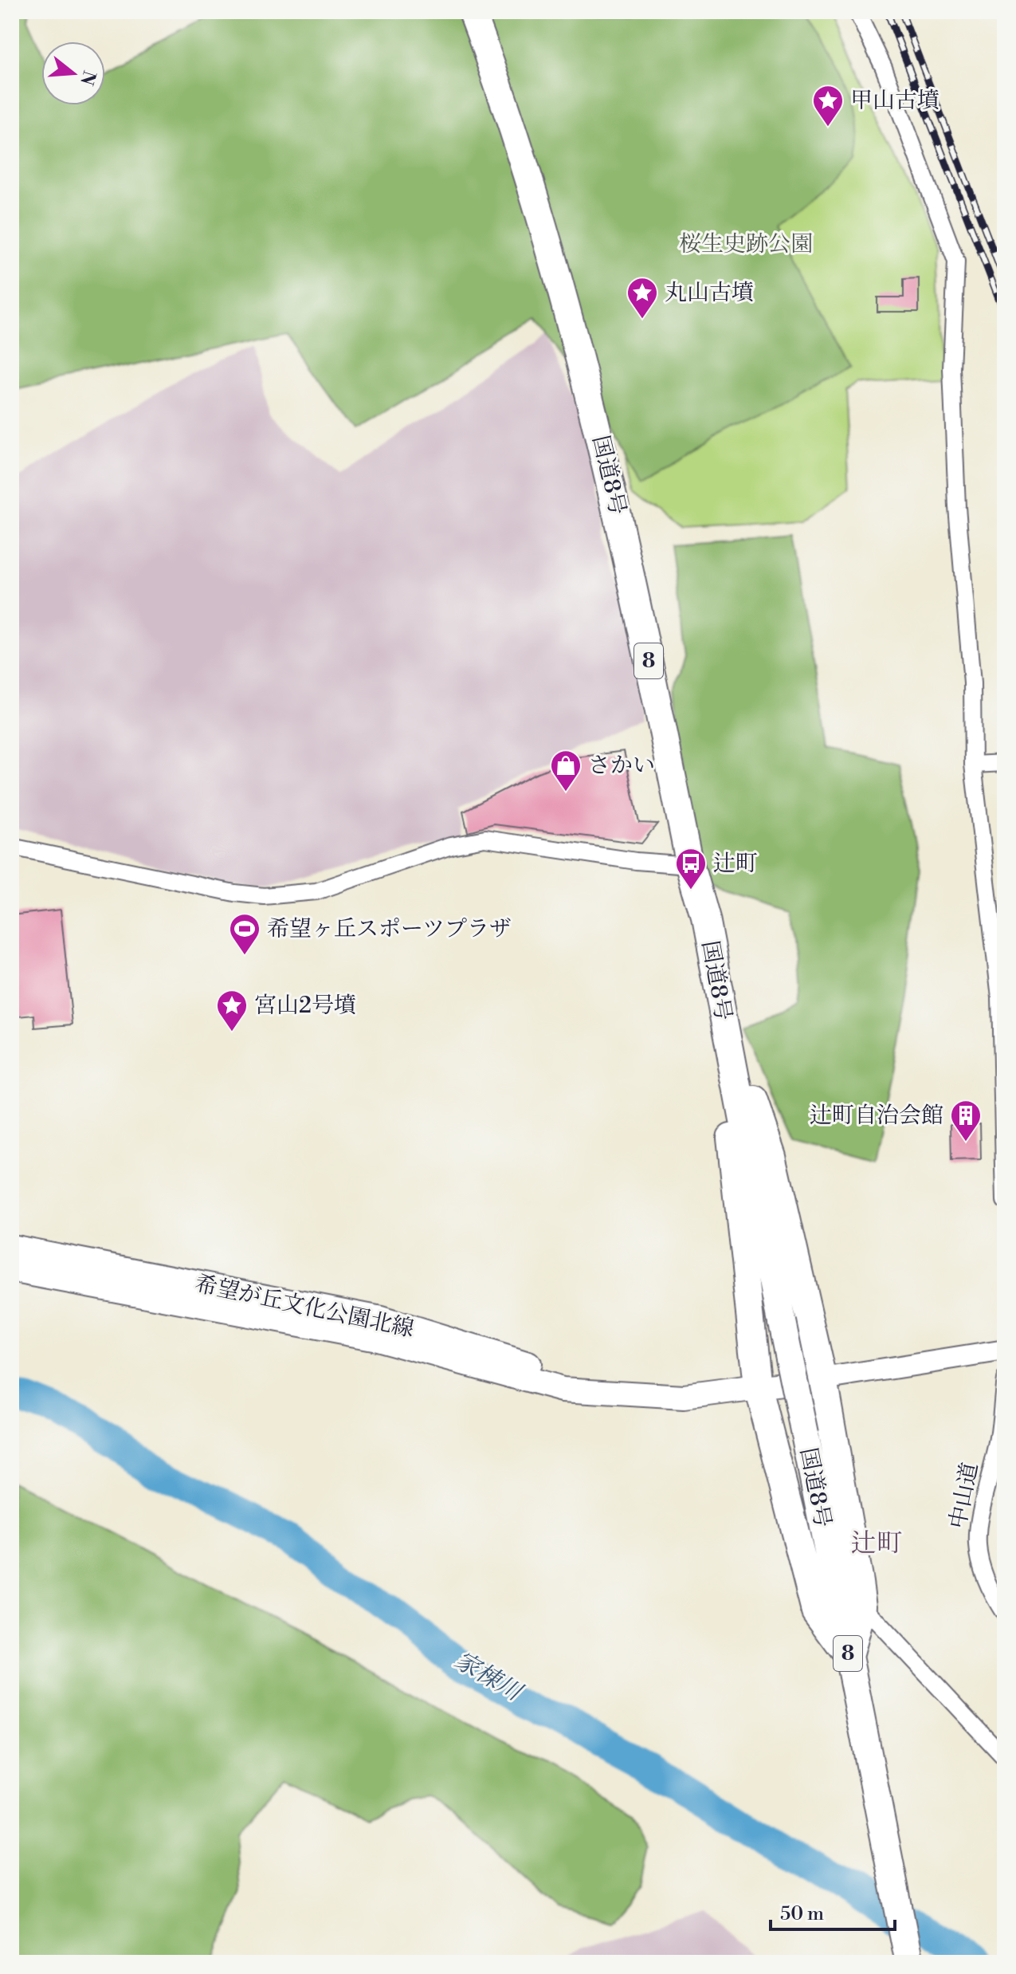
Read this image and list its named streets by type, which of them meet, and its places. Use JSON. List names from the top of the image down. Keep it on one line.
{"streets":{"highway":["国道8号","8"],"main road":["希望が丘文化公園北線"],"street":["中山道"]},"districts":["辻町"],"water":["家棟川"],"parks":["桜生史跡公園"],"places":{"place":["甲山古墳","丸山古墳","宮山2号墳"],"shop":["さかい"],"bus stop":["辻町"],"sports":["希望ヶ丘スポーツプラザ"],"building":["辻町自治会館"]},"scale_bar":"50 m","north":"right"}
